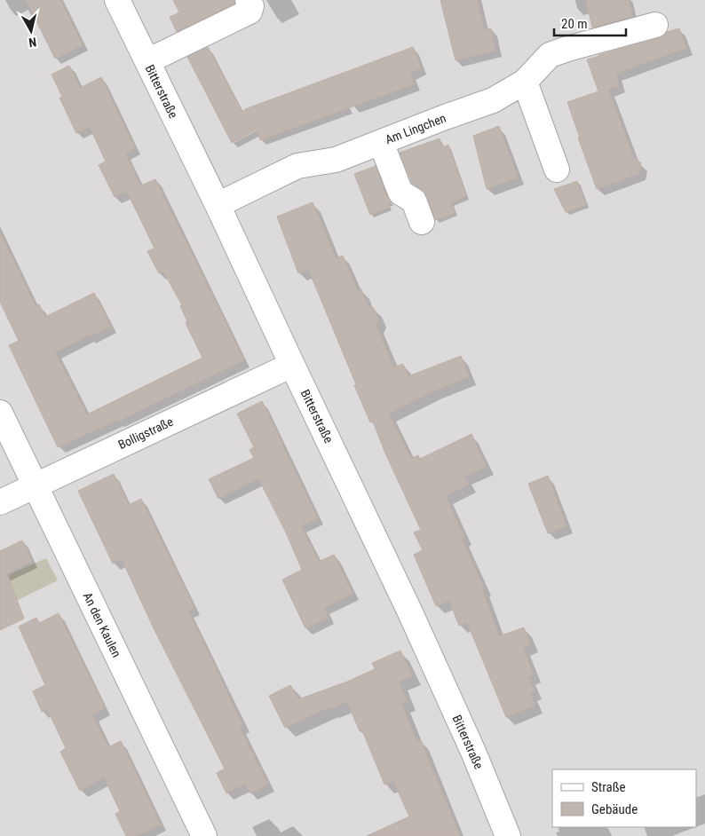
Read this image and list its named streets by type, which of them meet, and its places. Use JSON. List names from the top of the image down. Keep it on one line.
{"streets":{"street":["Bitterstraße","Am Lingchen","Bolligstraße","An den Kaulen"]},"crossings":[["Bitterstraße","Am Lingchen"],["Bitterstraße","Bolligstraße"],["Bolligstraße","An den Kaulen"]],"legend":["Straße","Gebäude"],"scale_bar":"20 m","north":"bottom"}
